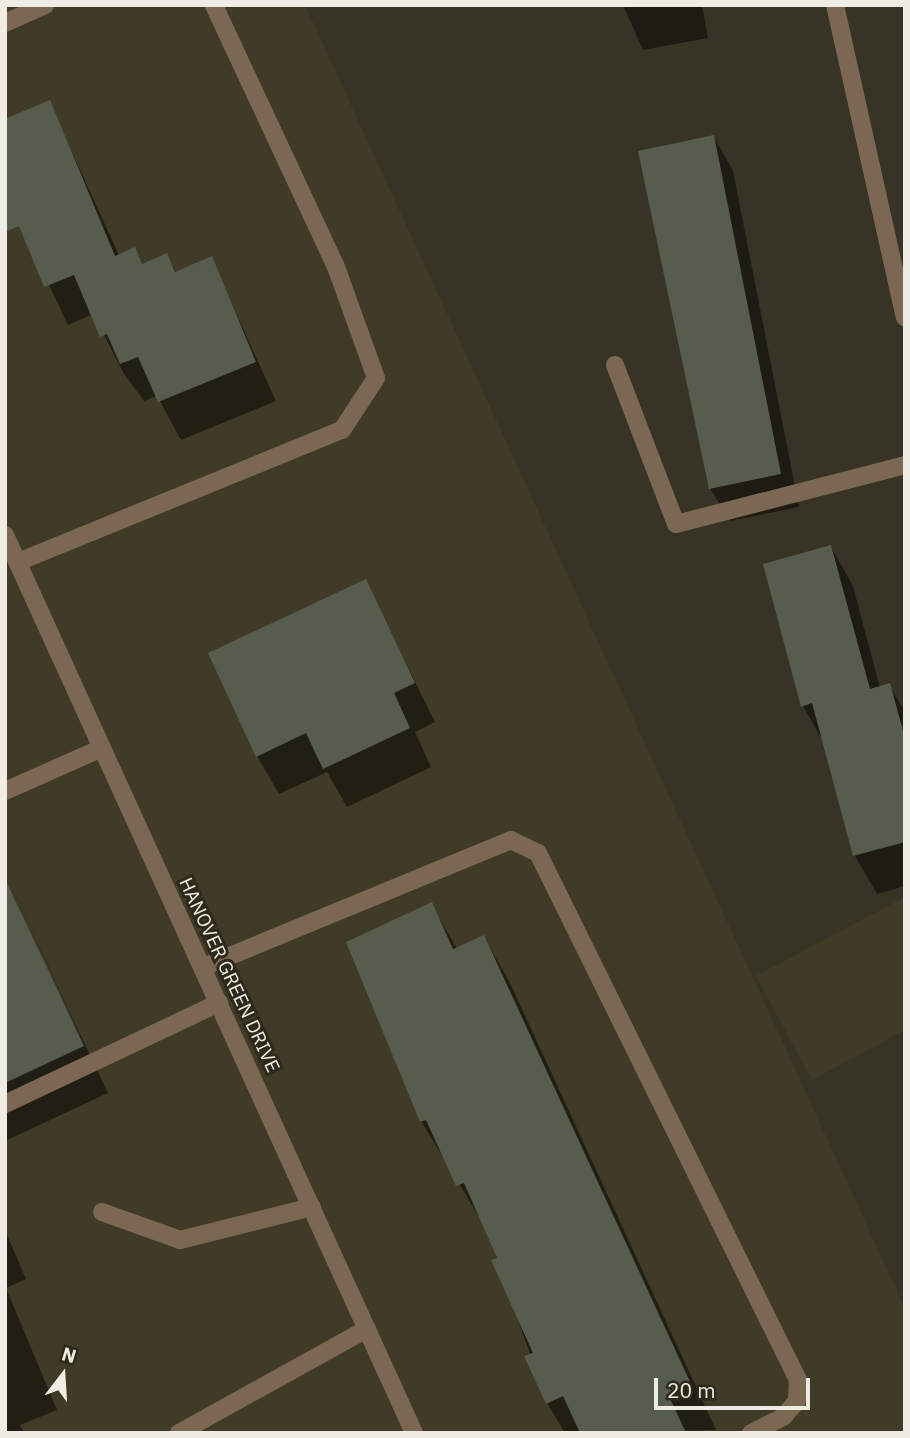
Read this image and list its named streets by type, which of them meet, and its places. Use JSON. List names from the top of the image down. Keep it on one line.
{"streets":{"street":["HANOVER GREEN DRIVE"]},"scale_bar":"20 m","north":"top"}
